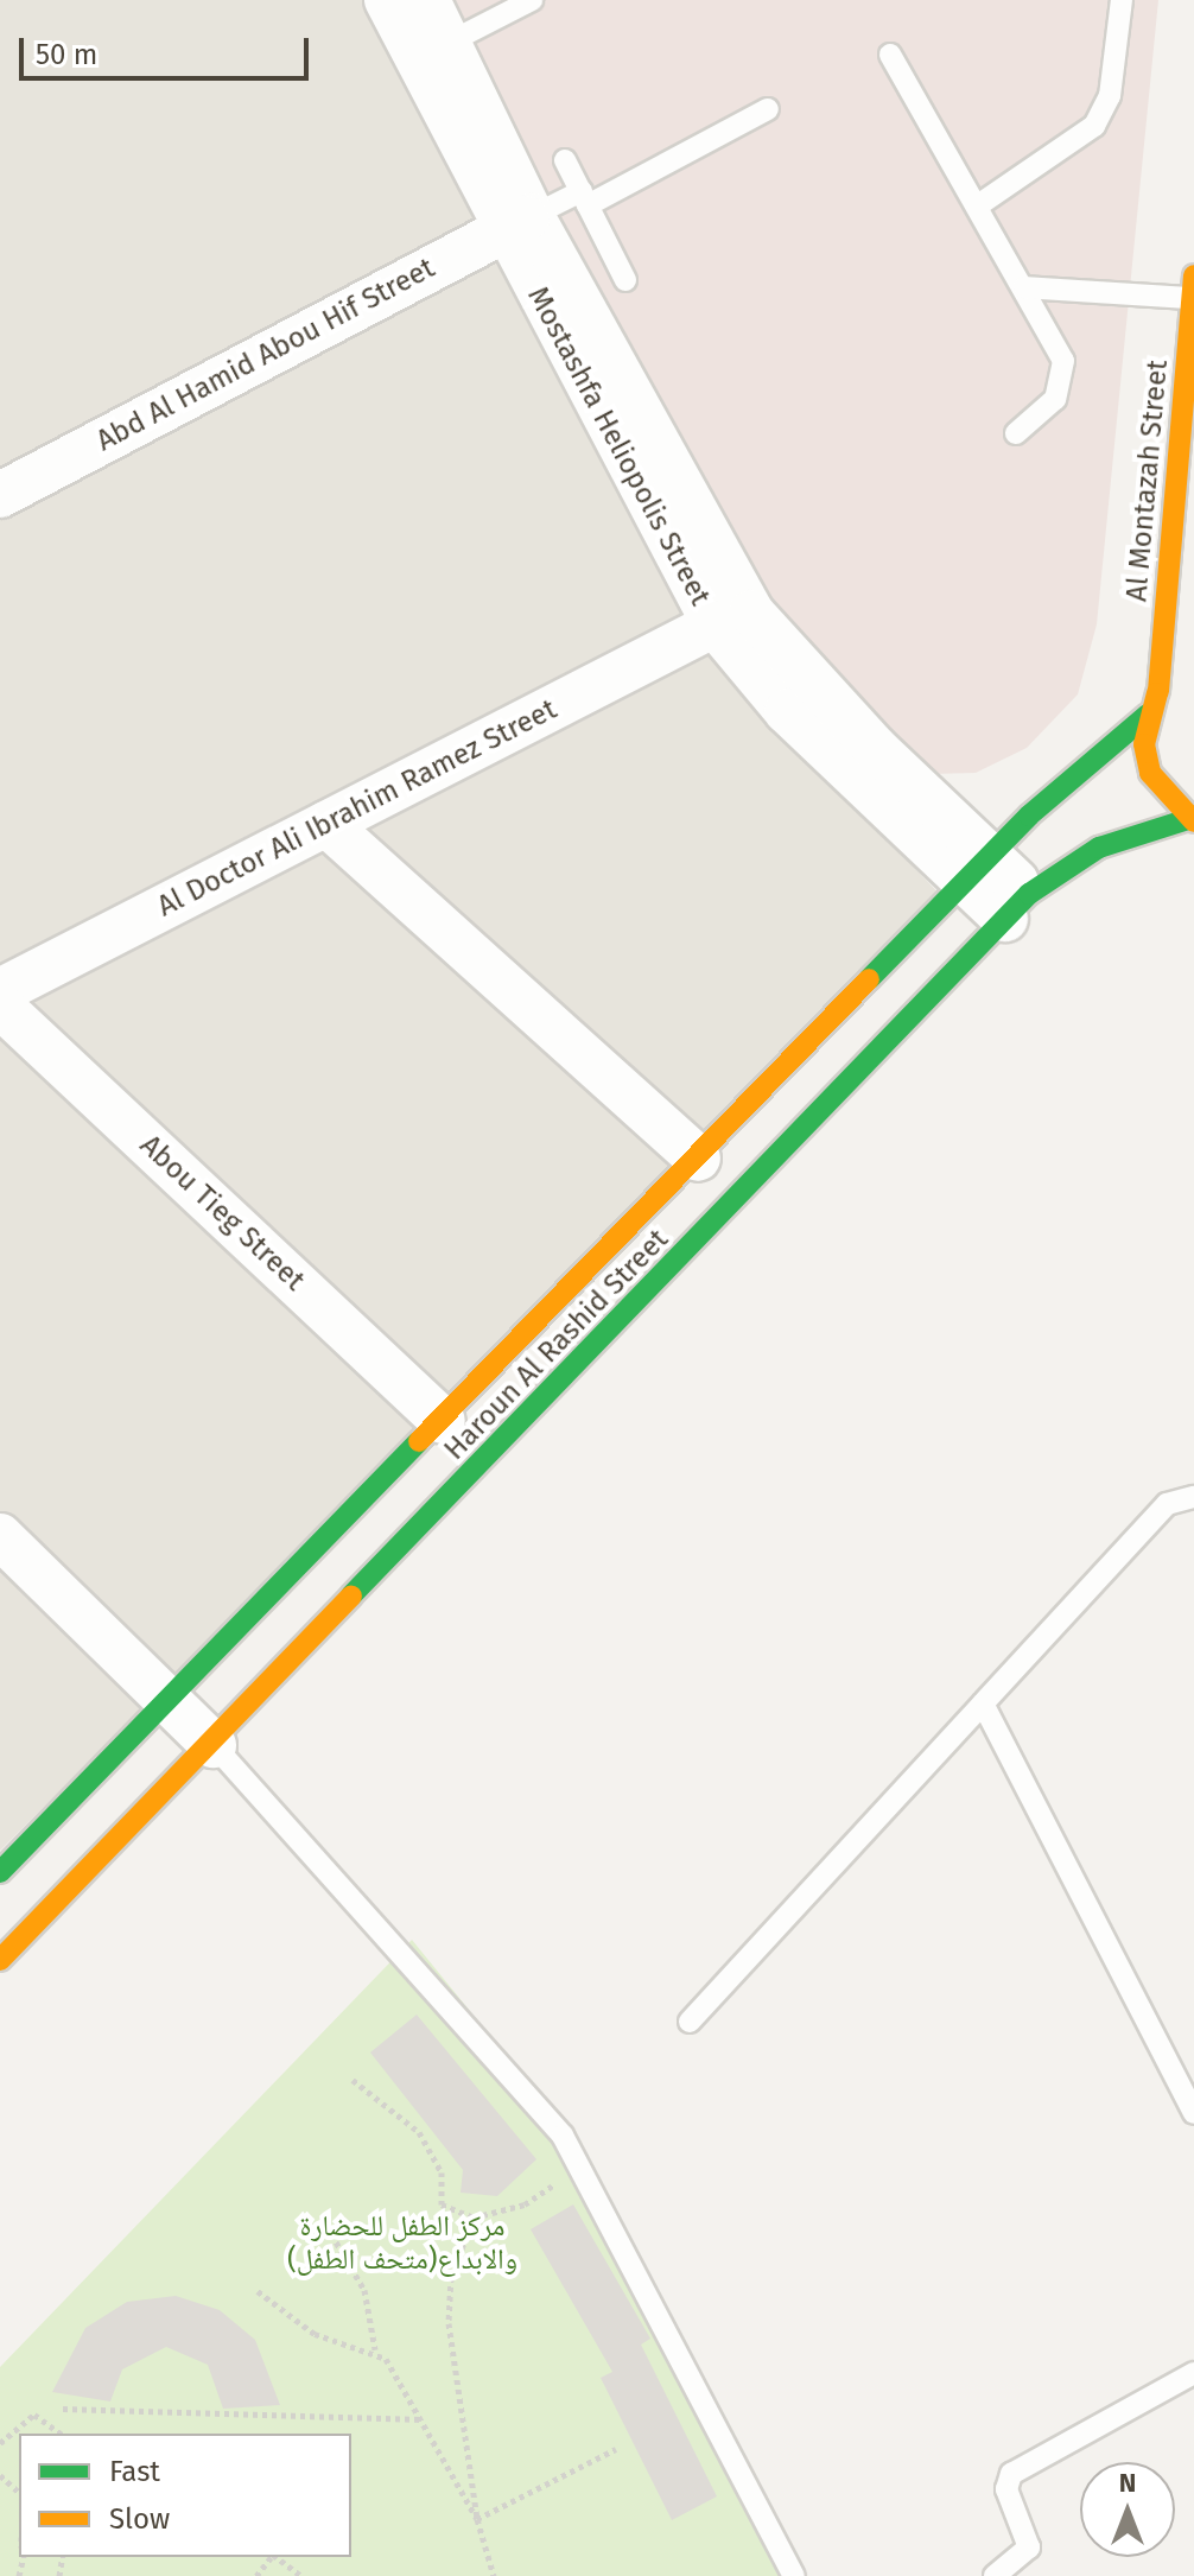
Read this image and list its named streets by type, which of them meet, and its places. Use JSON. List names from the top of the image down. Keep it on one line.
{"streets":{"street":["Abd Al Hamid Abou Hif Street","Mostashfa Heliopolis Street","Al Montazah Street","Al Doctor Ali Ibrahim Ramez Street","Abou Tieg Street","Haroun Al Rashid Street"]},"crossings":[["Abd Al Hamid Abou Hif Street","Mostashfa Heliopolis Street"],["Mostashfa Heliopolis Street","Al Doctor Ali Ibrahim Ramez Street"],["Mostashfa Heliopolis Street","Haroun Al Rashid Street"],["Abou Tieg Street","Haroun Al Rashid Street"]],"parks":["مركز الطفل للحضارة والابداع(متحف الطفل)"],"legend":["Fast","Slow"],"scale_bar":"50 m","north":"top"}
